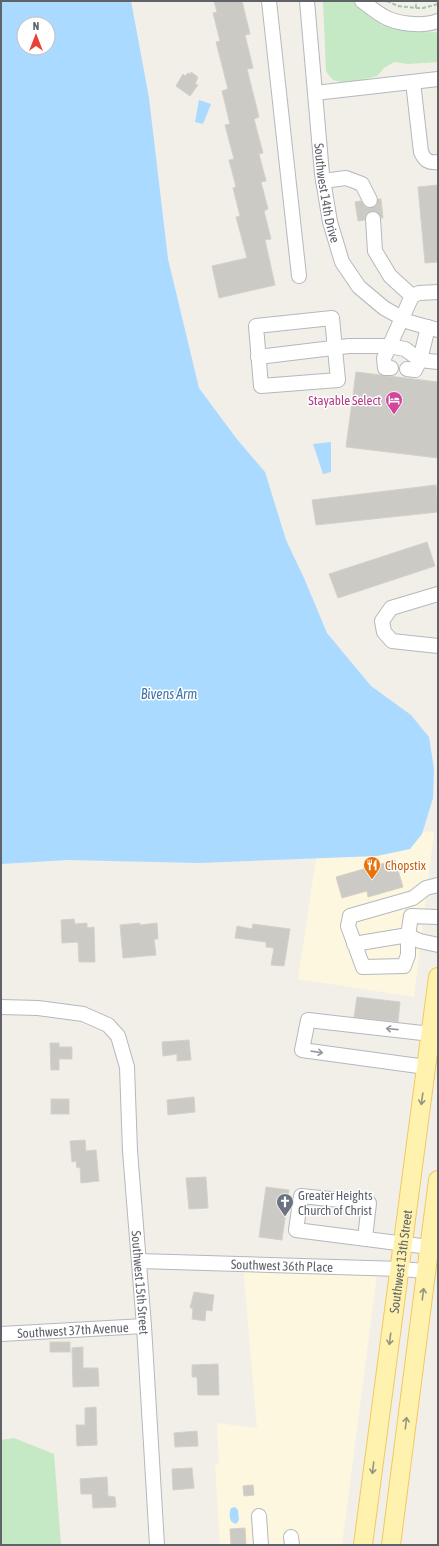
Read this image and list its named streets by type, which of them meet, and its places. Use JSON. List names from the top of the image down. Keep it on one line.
{"streets":{"main road":["Southwest 13th Street"],"street":["Southwest 14th Drive","Southwest 36th Place","Southwest 15th Street","Southwest 37th Avenue"]},"crossings":[["Southwest 13th Street","Southwest 36th Place"],["Southwest 36th Place","Southwest 15th Street"],["Southwest 15th Street","Southwest 37th Avenue"]],"water":["Bivens Arm"],"places":{"hotel":["Stayable Select"],"restaurant":["Chopstix"],"church":["Greater Heights Church of Christ"]},"north":"top"}
